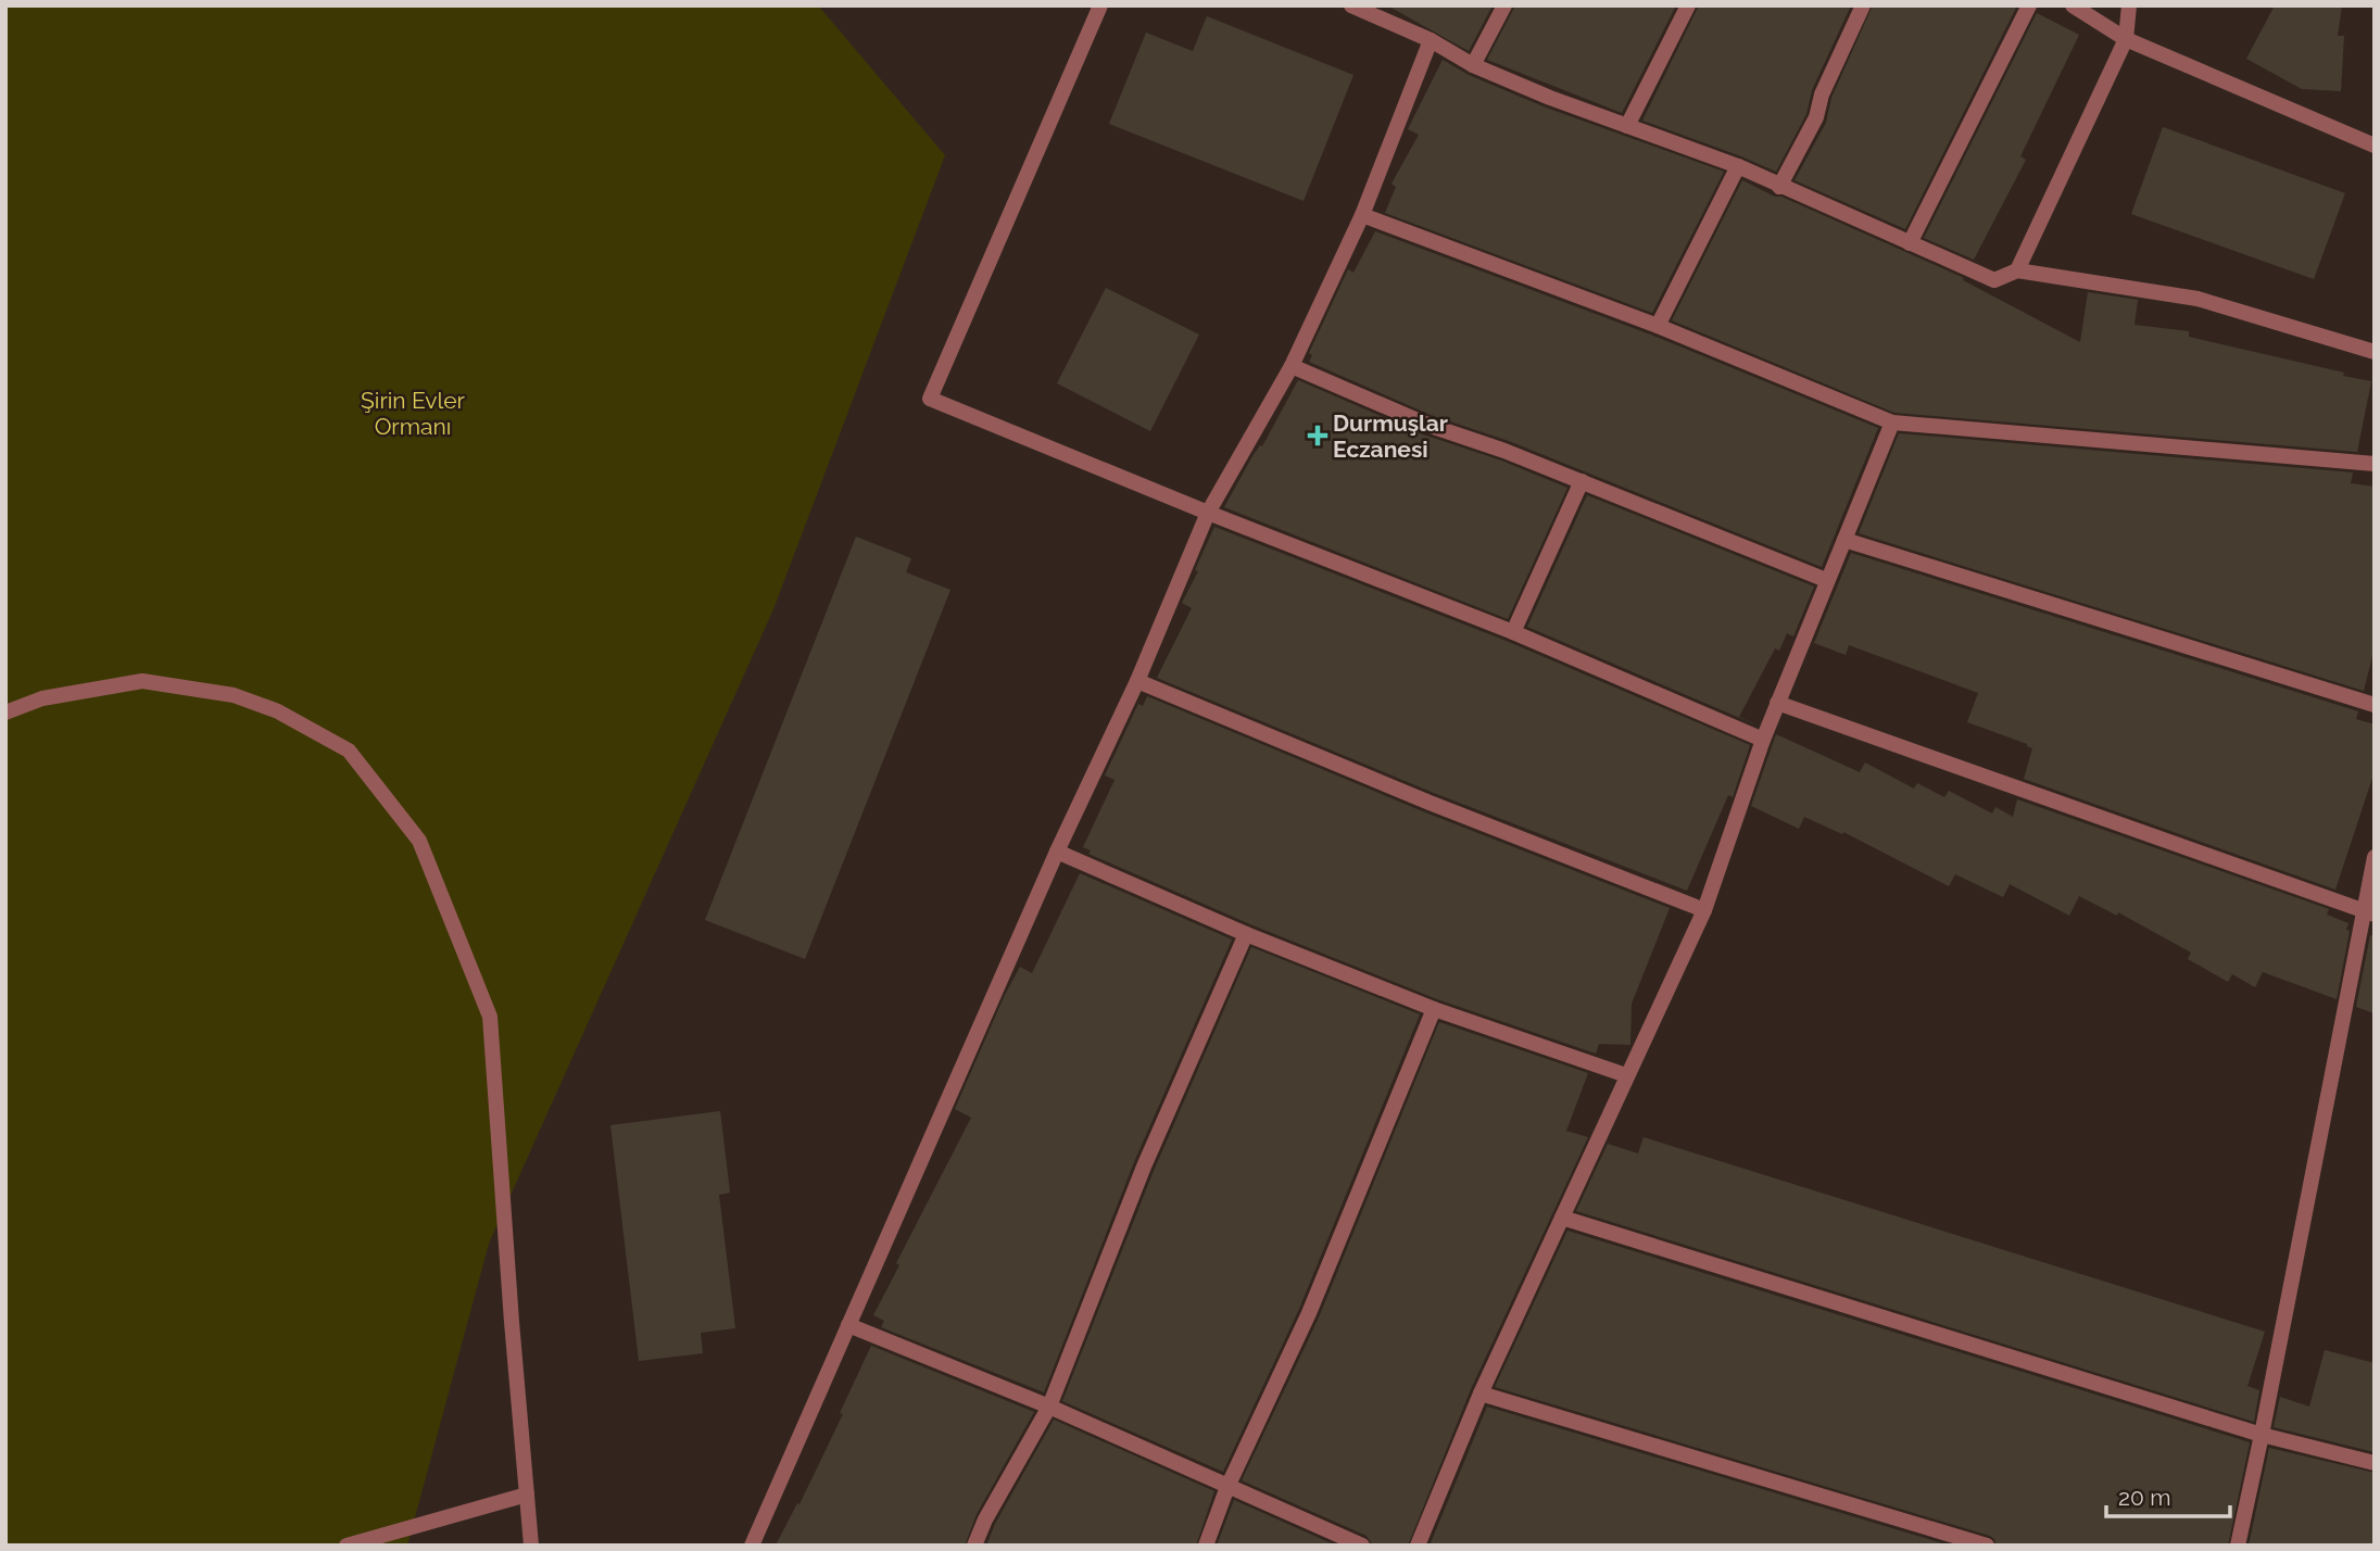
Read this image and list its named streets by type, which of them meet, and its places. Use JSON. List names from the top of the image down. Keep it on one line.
{"parks":["Şirin Evler Ormanı"],"places":{"health":["Durmuşlar Eczanesi"]},"scale_bar":"20 m"}
